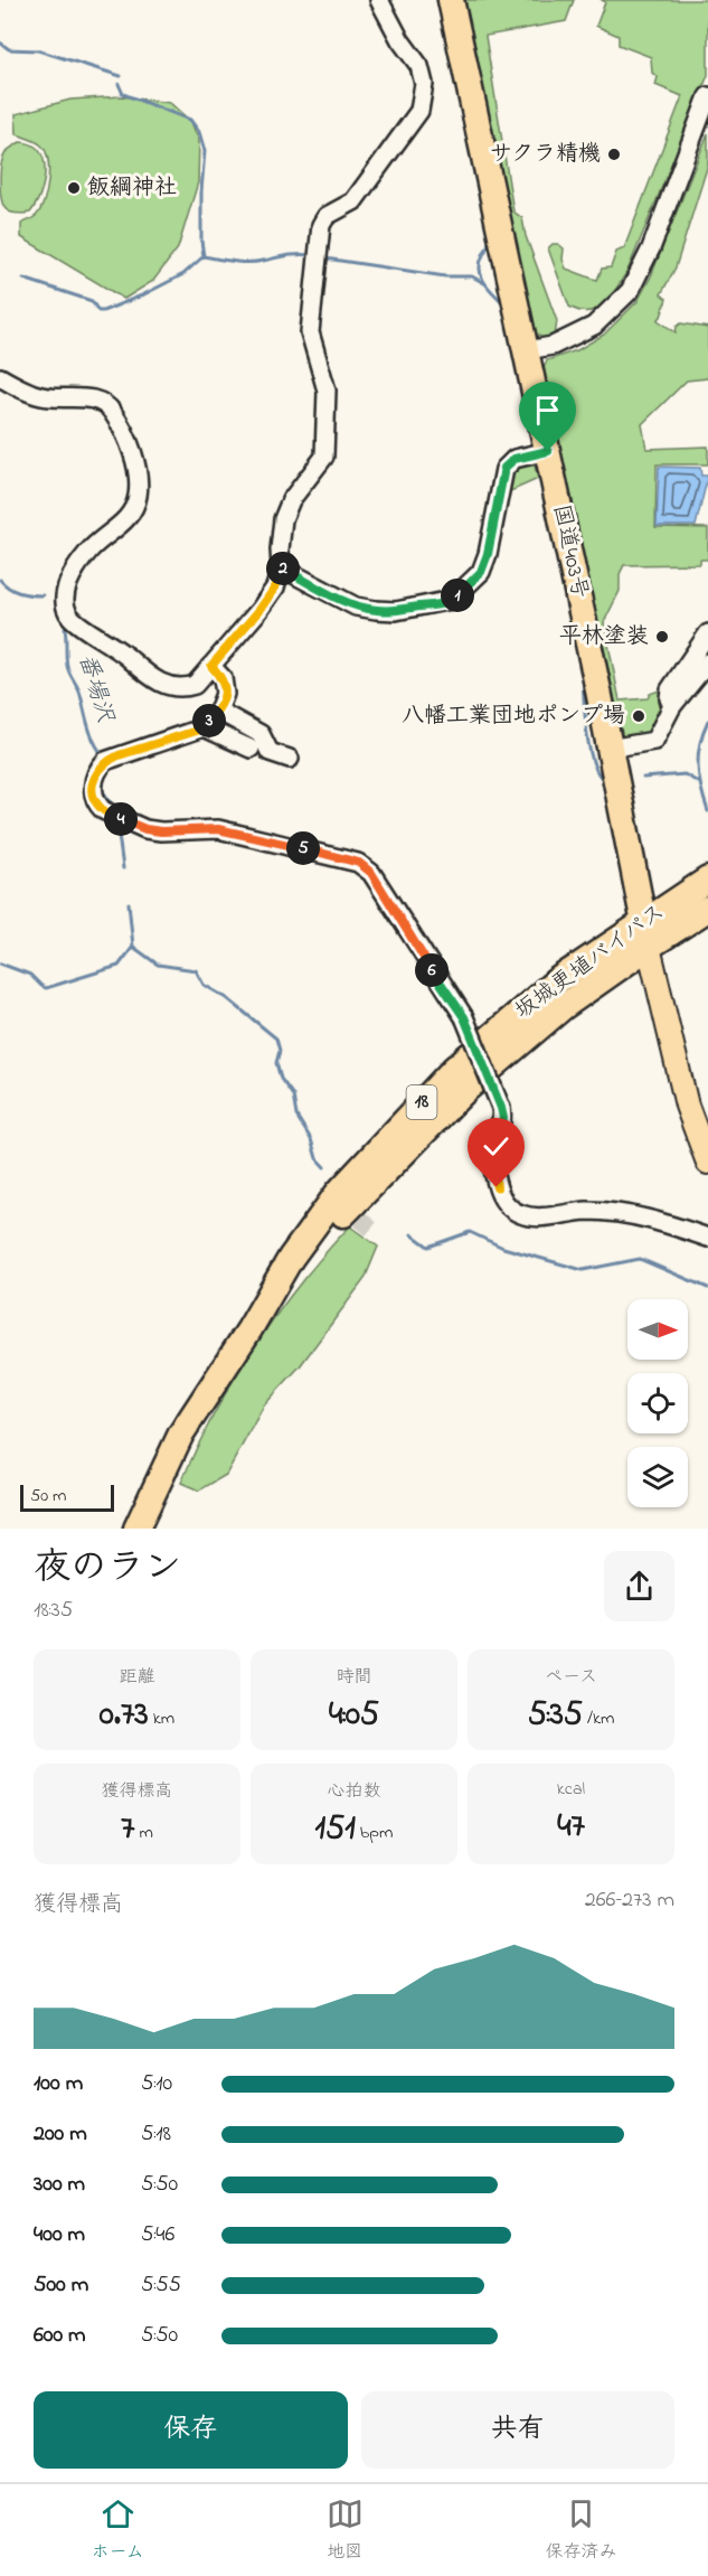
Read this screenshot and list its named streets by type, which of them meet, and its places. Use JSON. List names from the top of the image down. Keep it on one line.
{"streets":{"highway":["国道403号","坂城更埴バイパス","18"]},"crossings":[["国道403号","坂城更埴バイパス"]],"water":["番場沢"],"places":["サクラ精機","飯綱神社","平林塗装","八幡工業団地ポンプ場"],"scale_bar":"50 m","north":"right","page":{"pins":["2","1","3","4","5","6"],"scale":"50 m","heading":["夜のラン","18:35"],"stats":[["距離","0.73 km"],["時間","4:05"],["ペース","5:35 /km"],["獲得標高","7 m"],["心拍数","151 bpm"],["kcal","47"]],"chart":["獲得標高","266–273 m"],"list":[{"name":"100 m","note":"5:10"},{"name":"200 m","note":"5:18"},{"name":"300 m","note":"5:50"},{"name":"400 m","note":"5:46"},{"name":"500 m","note":"5:55"},{"name":"600 m","note":"5:50"}],"buttons":["保存","共有"],"tabs":["ホーム","地図","保存済み"]}}
